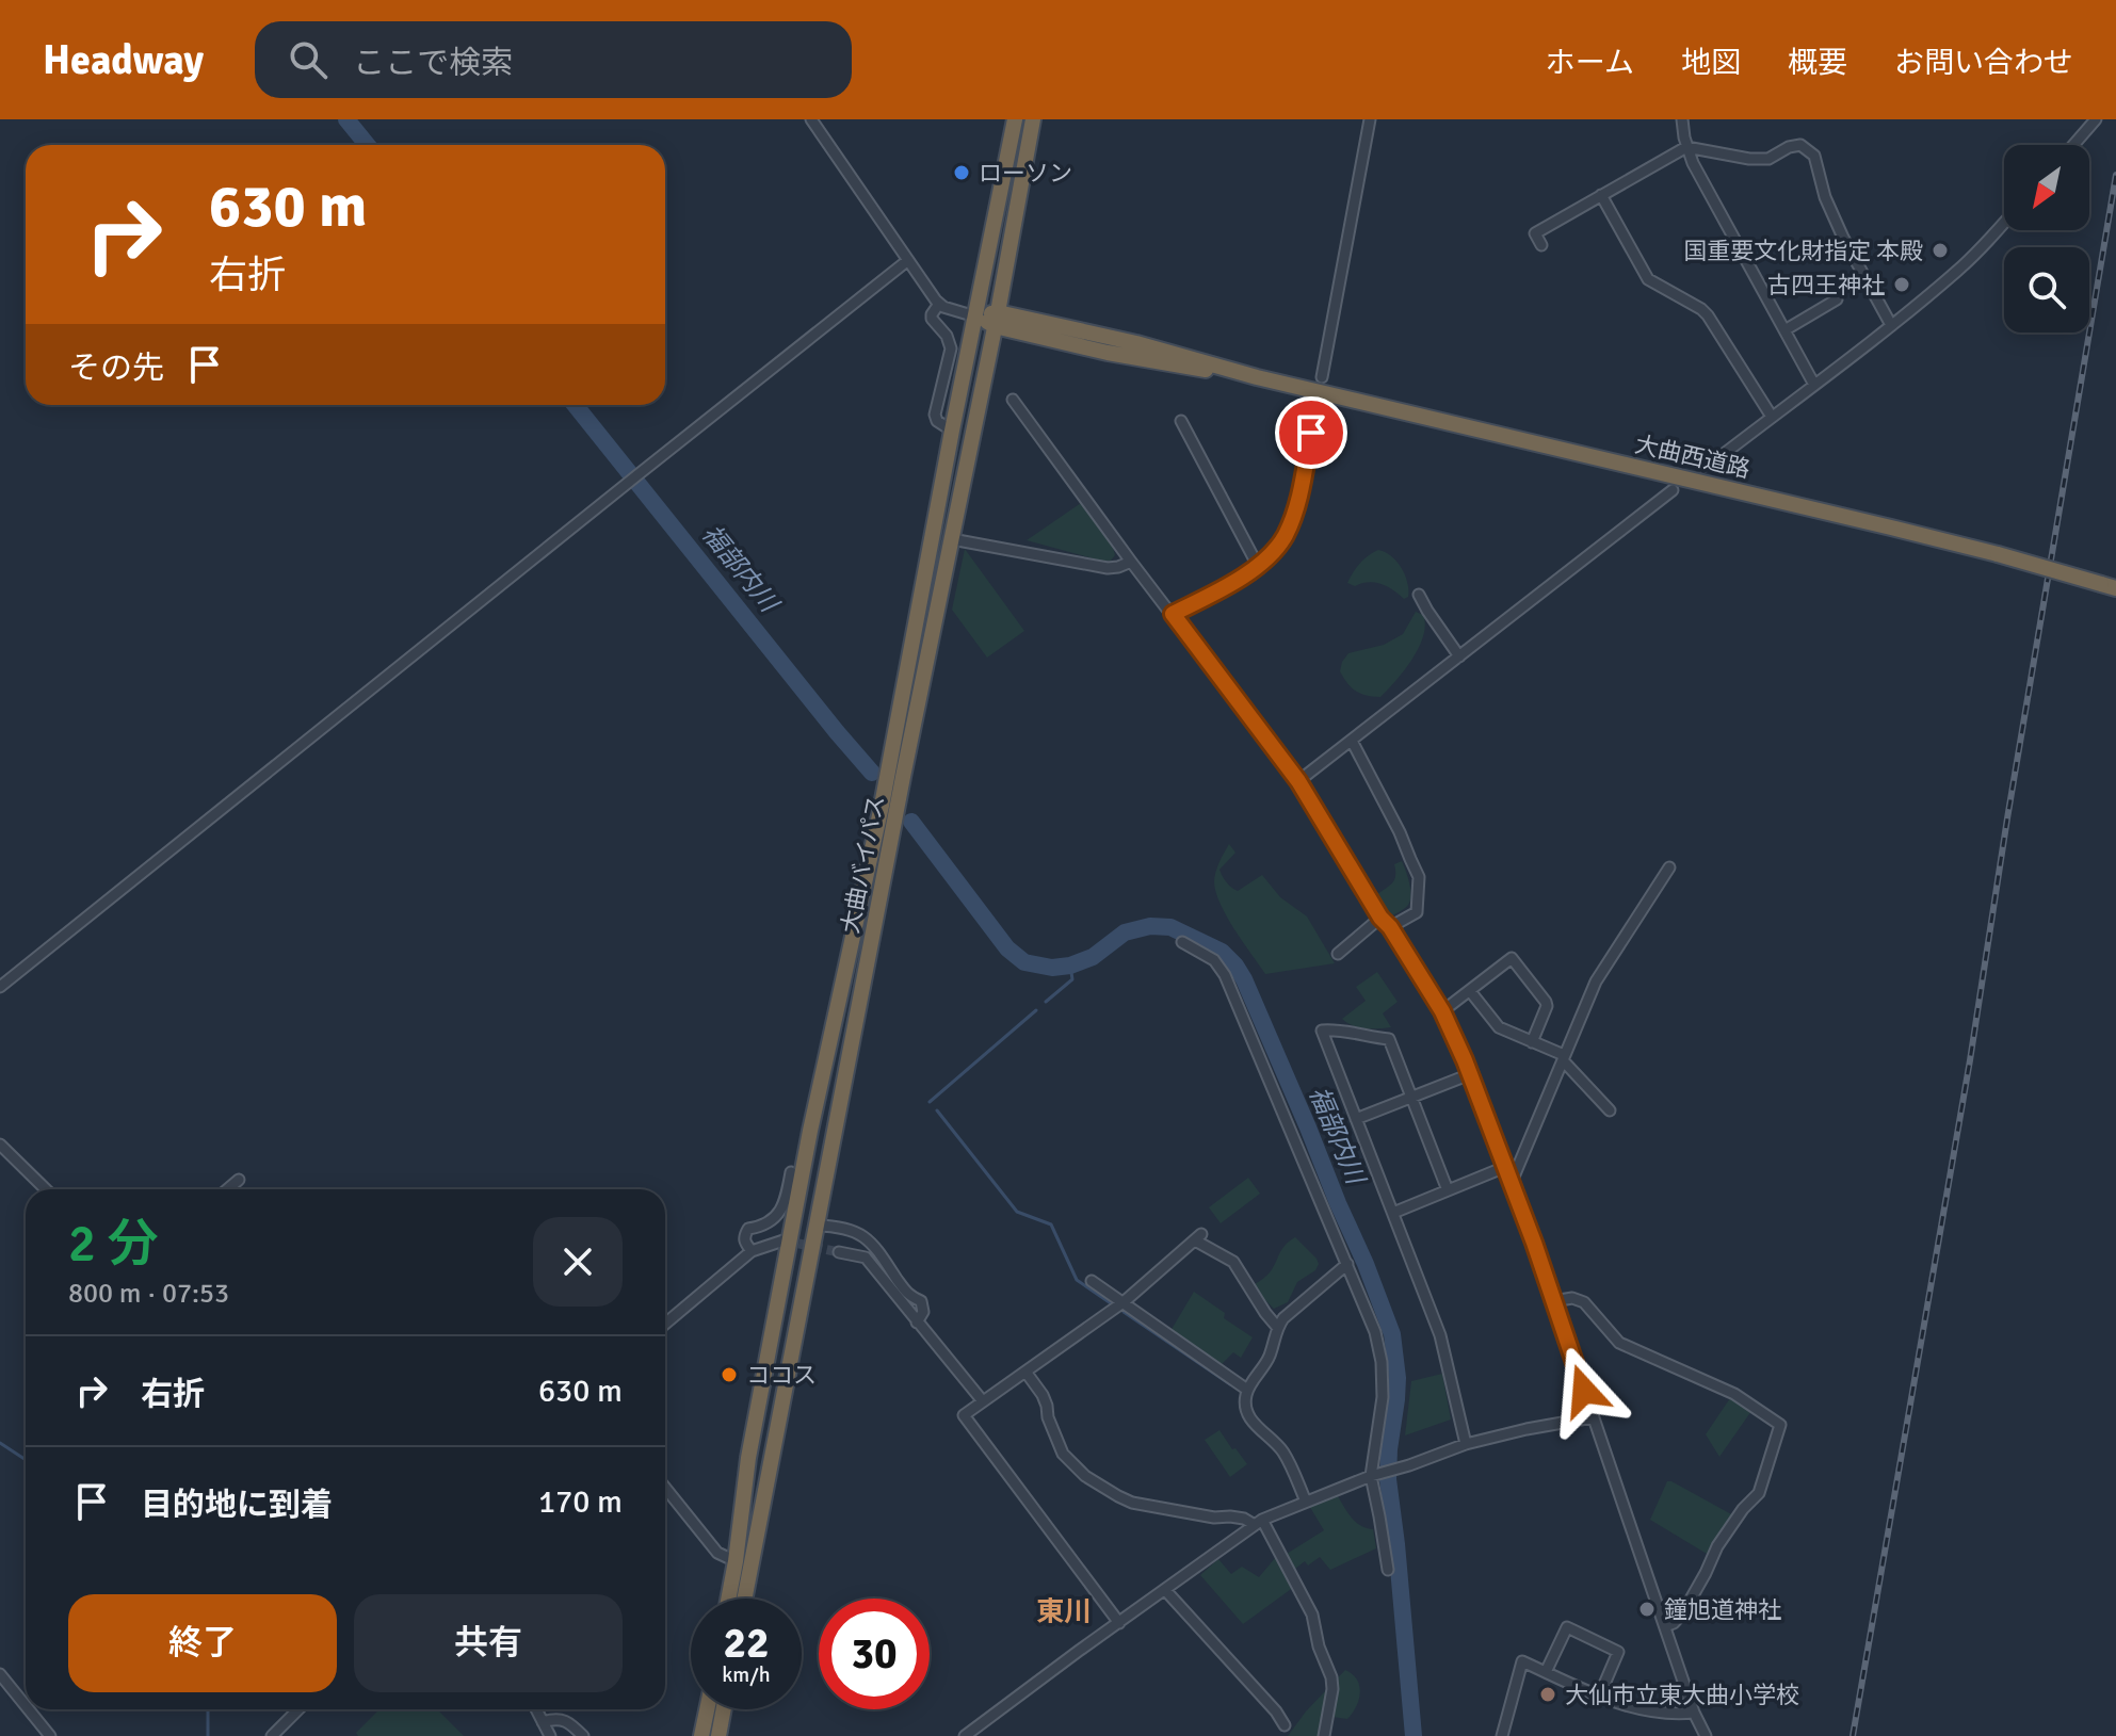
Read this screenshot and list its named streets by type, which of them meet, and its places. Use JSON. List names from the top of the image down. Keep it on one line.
{"streets":{"highway":["大曲西道路","大曲バイパス"]},"crossings":[["大曲西道路","大曲バイパス"]],"districts":["東川"],"water":["福部内川"],"places":["ローソン","国重要文化財指定 本殿","古四王神社","ココス","鐘旭道神社","大仙市立東大曲小学校"],"north":"bottom left","page":{"header":"Headway","search":"ここで検索","nav":["ホーム","地図","概要","お問い合わせ"],"turn":["630 m","右折"],"then":"その先","heading":["2 分","800 m · 07:53"],"list":[{"name":"右折","value":"630 m"},{"name":"目的地に到着","value":"170 m"}],"buttons":["終了","共有"],"speed":"22 km/h","limit":"30"}}
